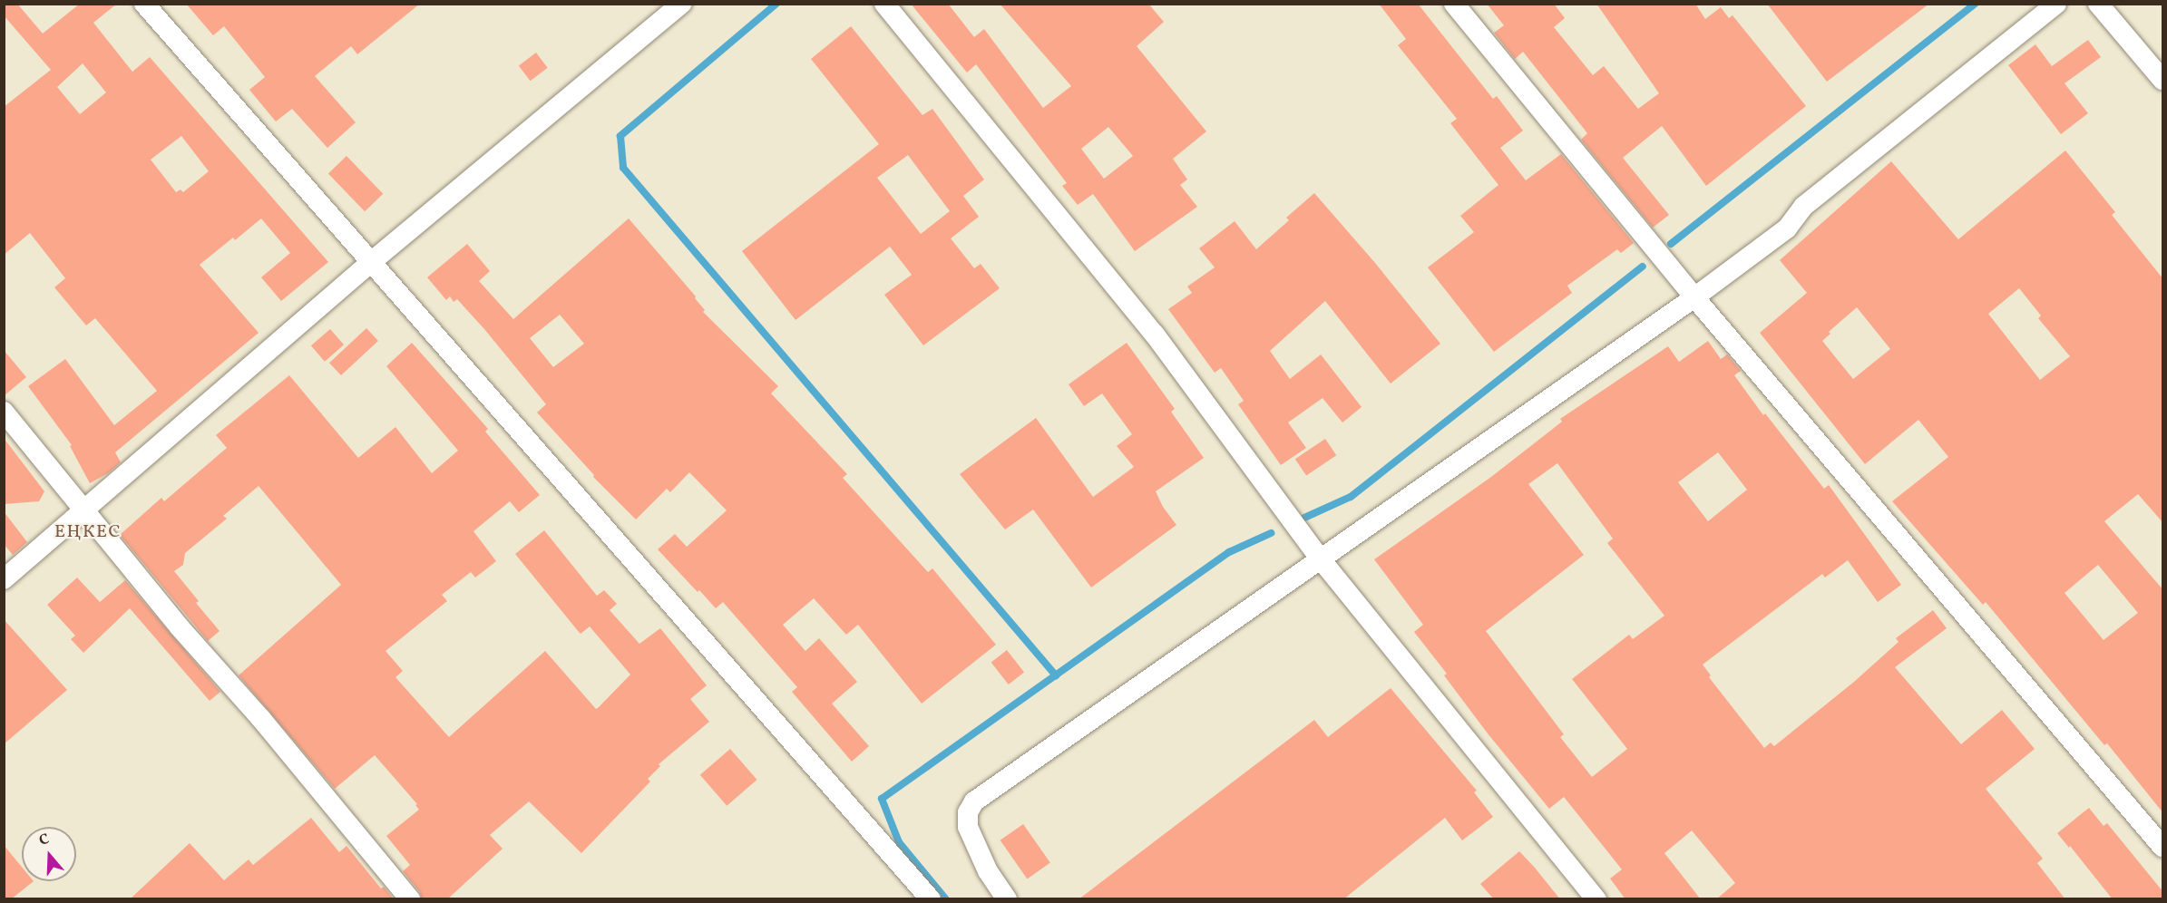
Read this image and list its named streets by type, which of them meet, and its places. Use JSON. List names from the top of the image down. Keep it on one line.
{"districts":["ЕҢКЕС"],"north":"top"}
